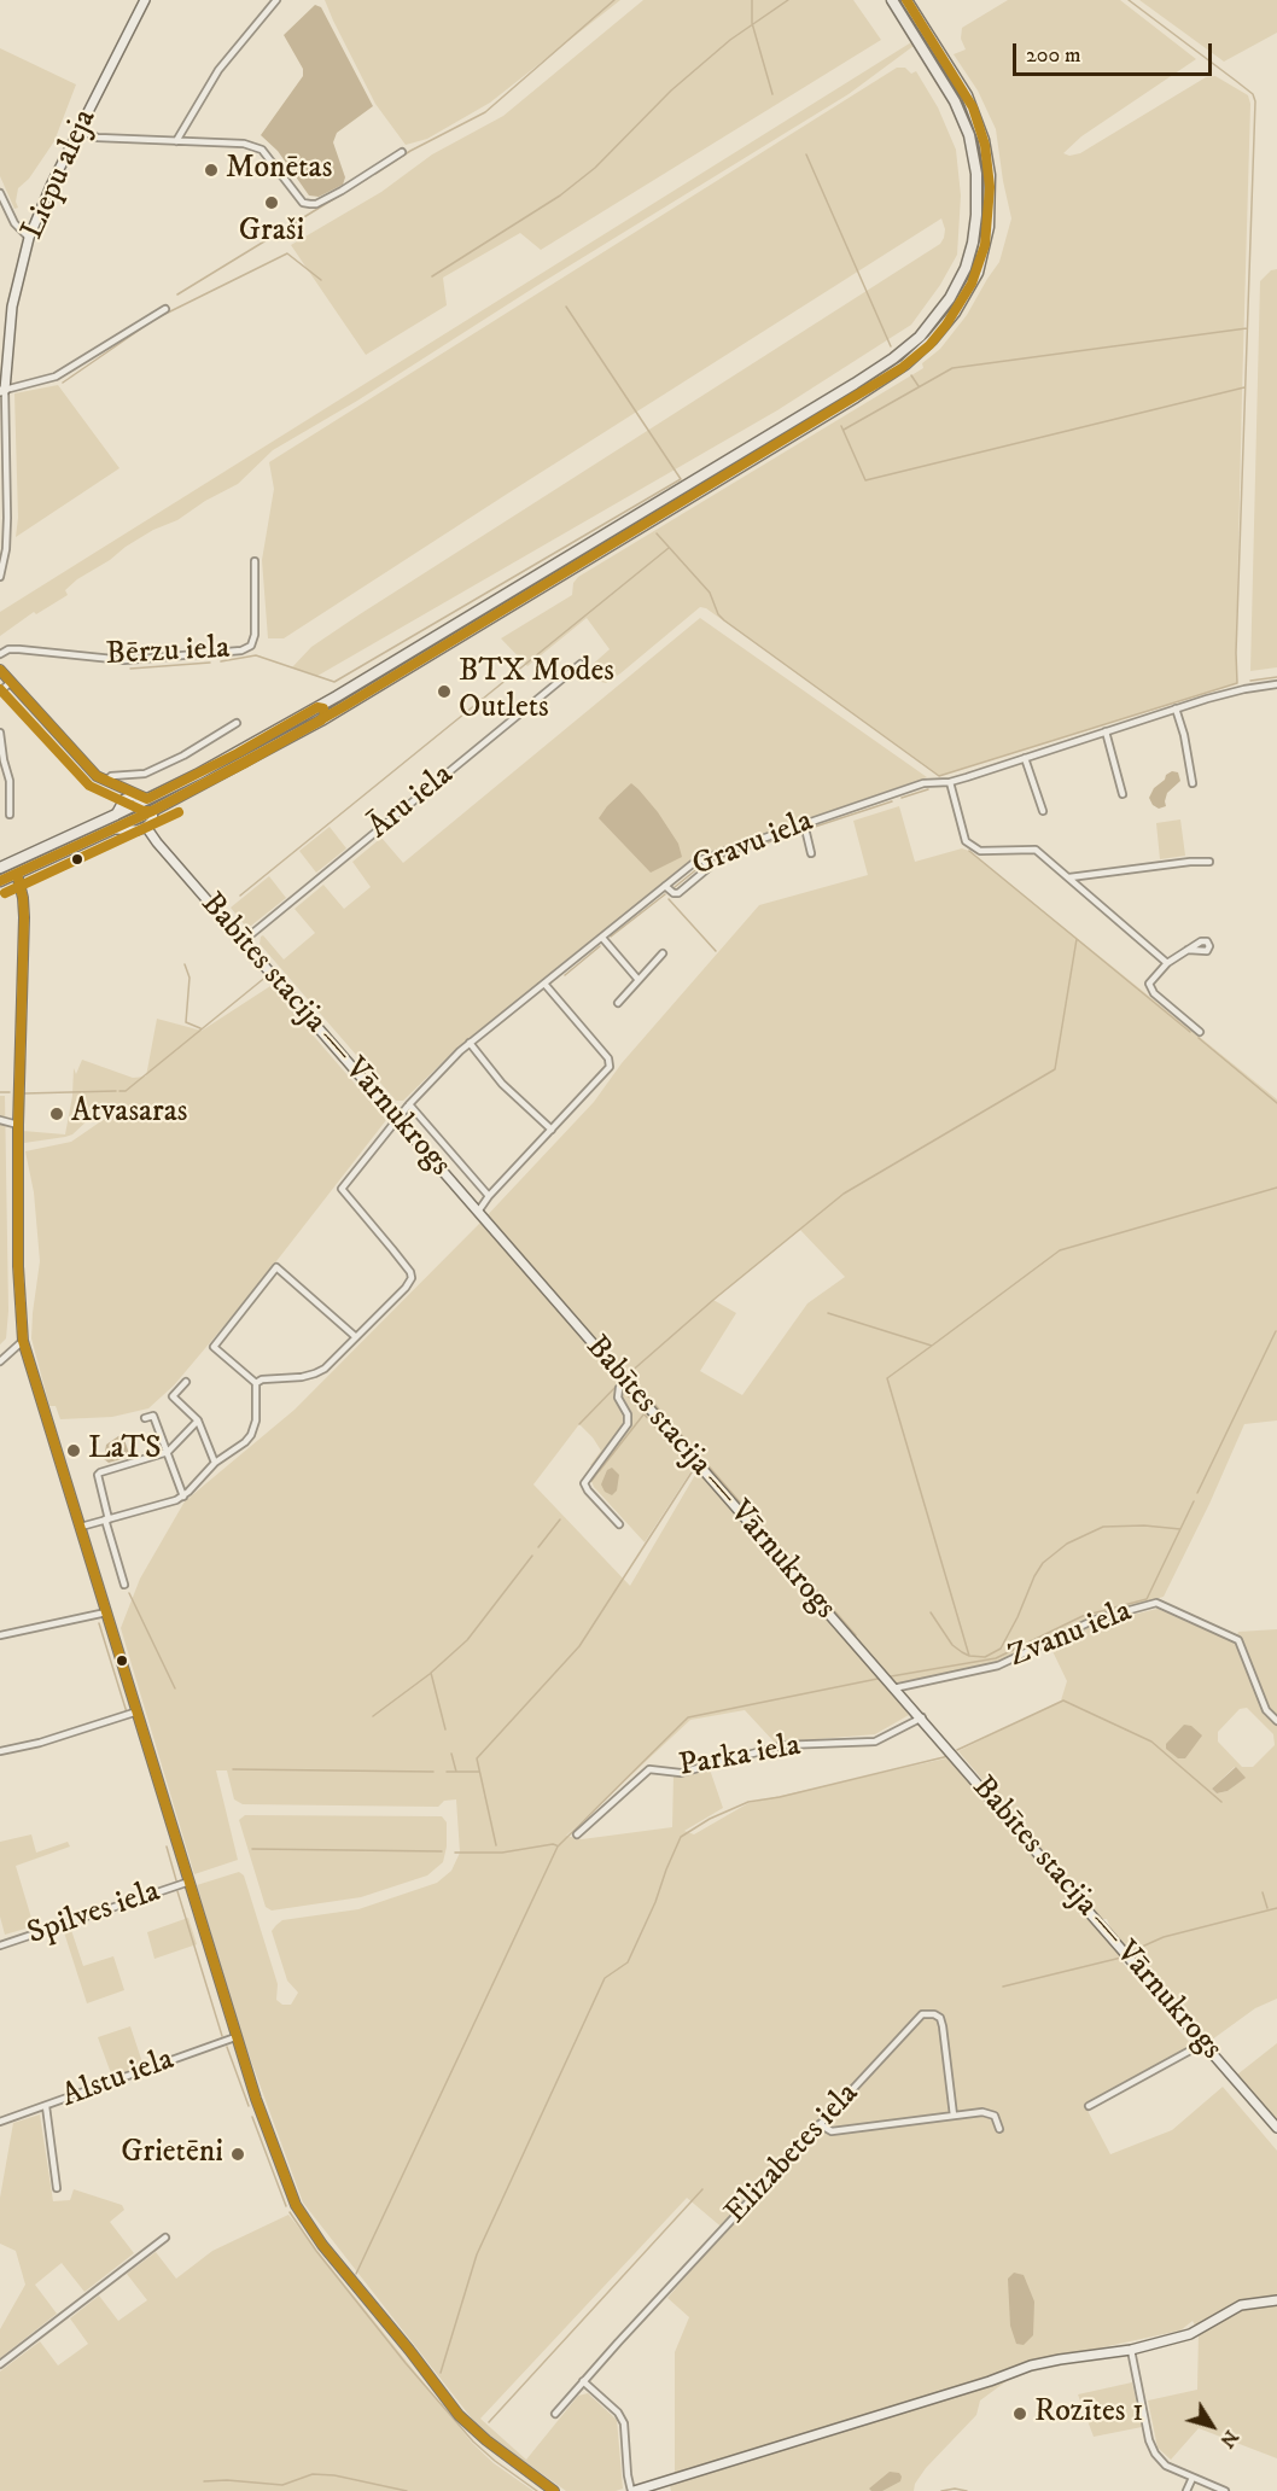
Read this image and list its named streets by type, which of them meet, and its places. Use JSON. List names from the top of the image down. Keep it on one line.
{"streets":{"street":["Liepu aleja","Bērzu iela","Āru iela","Gravu iela","Babītes stacija — Vārnukrogs","Zvanu iela","Parka iela","Spilves iela","Alstu iela","Elizabetes iela"]},"crossings":[["Āru iela","Babītes stacija — Vārnukrogs"],["Gravu iela","Babītes stacija — Vārnukrogs"],["Babītes stacija — Vārnukrogs","Zvanu iela"],["Babītes stacija — Vārnukrogs","Parka iela"]],"places":["Monētas","Graši","BTX Modes Outlets","Atvasaras","LaTS","Grietēni","Rozītes 1"],"scale_bar":"200 m","north":"bottom right"}
